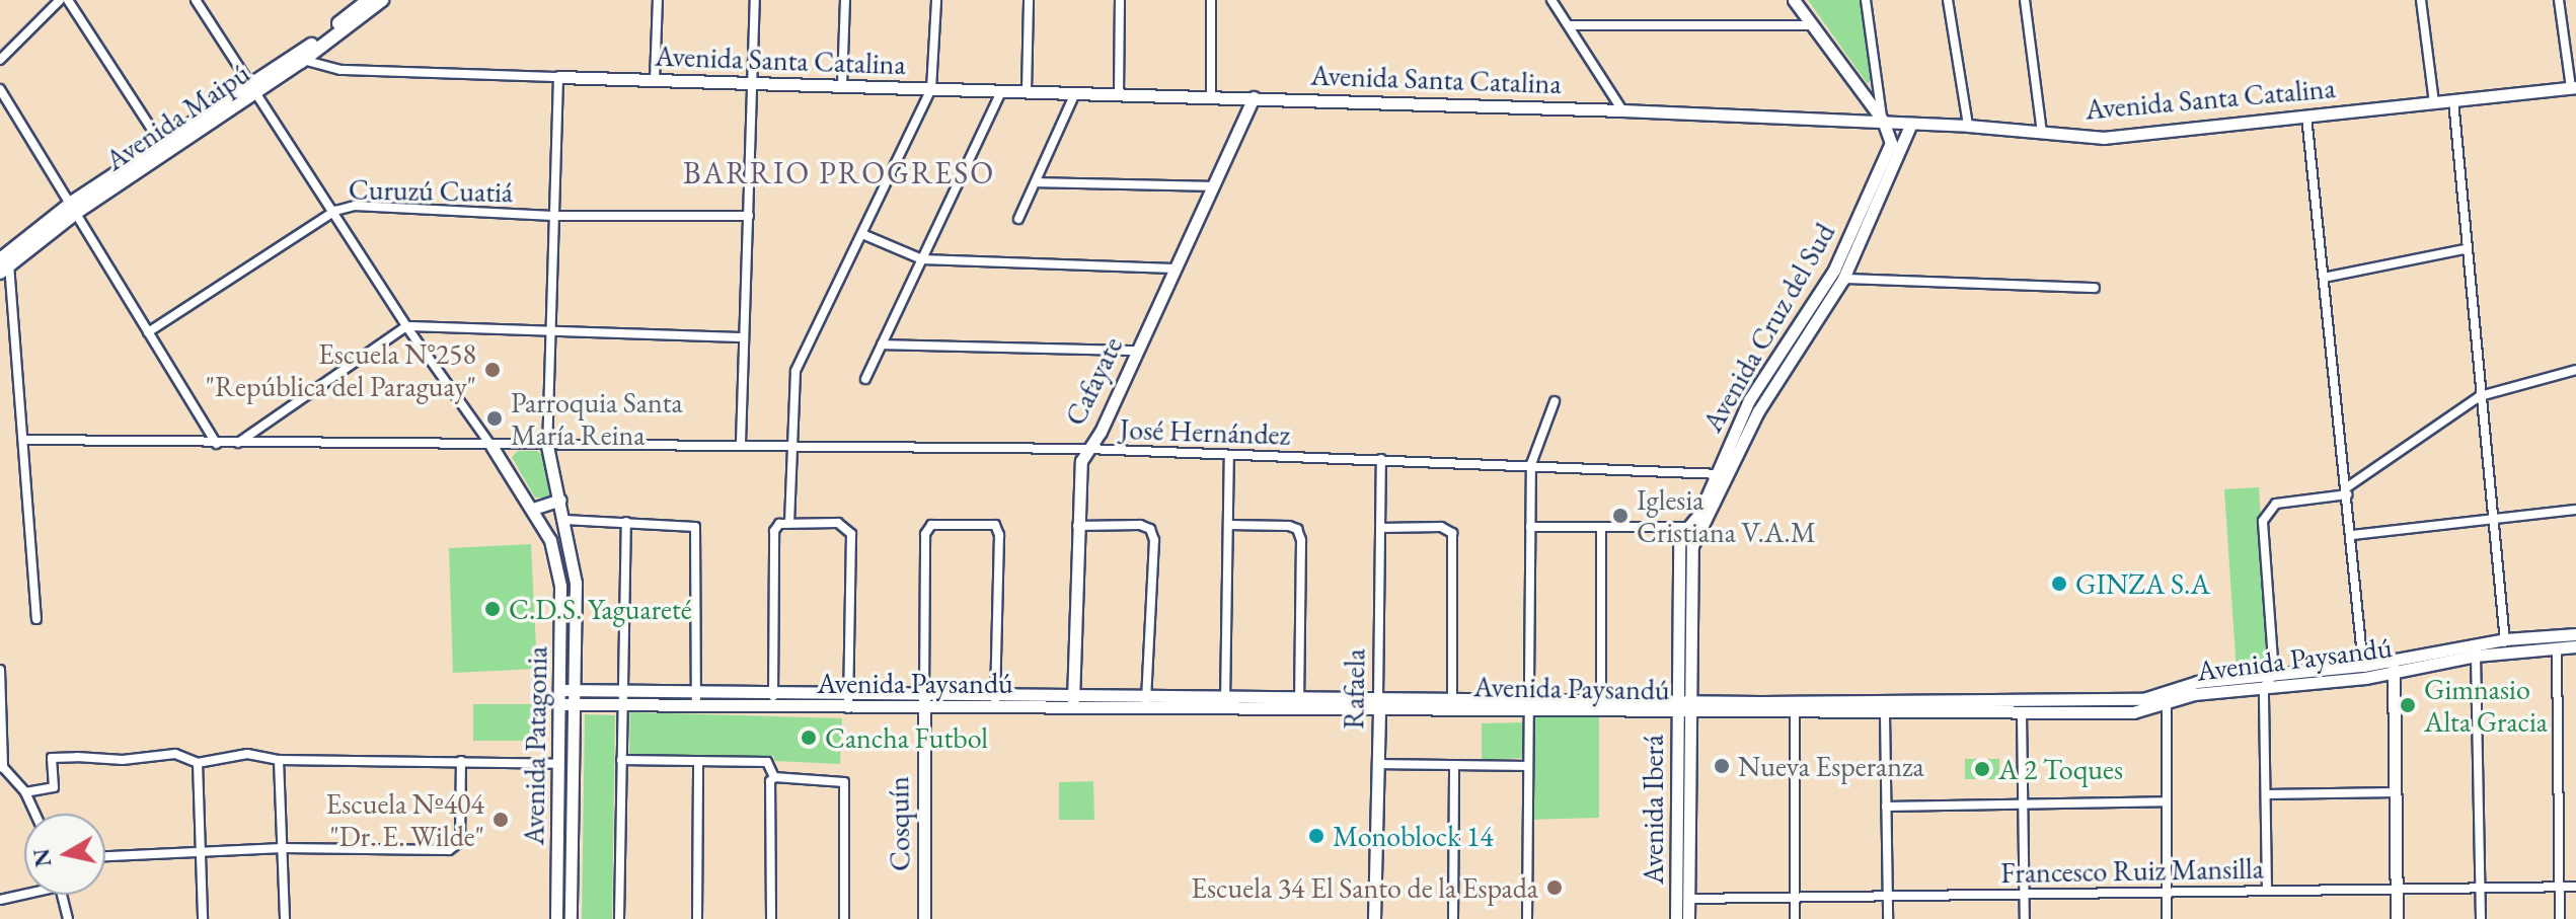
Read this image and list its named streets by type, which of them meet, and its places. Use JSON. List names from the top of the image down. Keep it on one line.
{"streets":{"main road":["Avenida Santa Catalina","Avenida Maipú","Avenida Cruz del Sud","Cafayate","Avenida Paysandú","Rafaela","Avenida Patagonia","Avenida Iberá","Cosquín"],"street":["Curuzú Cuatiá","José Hernández","Francesco Ruiz Mansilla"]},"crossings":[["Avenida Santa Catalina","Avenida Maipú"],["Avenida Santa Catalina","Avenida Cruz del Sud"],["Avenida Santa Catalina","Cafayate"],["Avenida Cruz del Sud","José Hernández"],["Avenida Cruz del Sud","Avenida Paysandú"],["Avenida Cruz del Sud","Avenida Iberá"],["Cafayate","José Hernández"],["Cafayate","Avenida Paysandú"],["José Hernández","Rafaela"],["José Hernández","Avenida Patagonia"],["Avenida Paysandú","Rafaela"],["Avenida Paysandú","Avenida Patagonia"],["Avenida Paysandú","Avenida Iberá"],["Avenida Paysandú","Cosquín"],["Avenida Iberá","Francesco Ruiz Mansilla"]],"districts":["BARRIO PROGRESO"],"places":["Escuela N°258 \"República del Paraguay\"","Parroquia Santa María Reina","Iglesia Cristiana V.A.M","GINZA S.A","C.D.S. Yaguareté","Gimnasio Alta Gracia","Cancha Futbol","Nueva Esperanza","A 2 Toques","Escuela Nº404 \"Dr. E. Wilde\"","Monoblock 14","Escuela 34 El Santo de la Espada"],"north":"left"}
